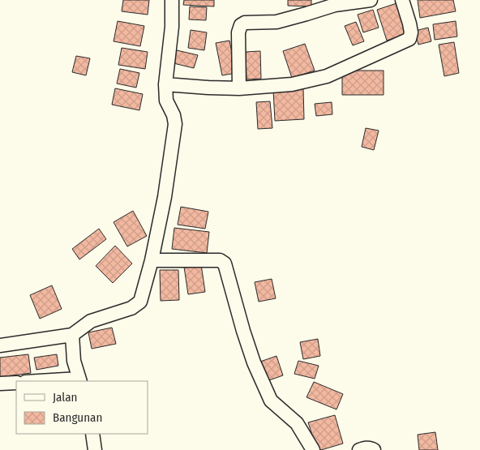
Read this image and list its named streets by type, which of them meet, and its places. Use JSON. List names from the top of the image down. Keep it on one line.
{"legend":["Jalan","Bangunan"]}
